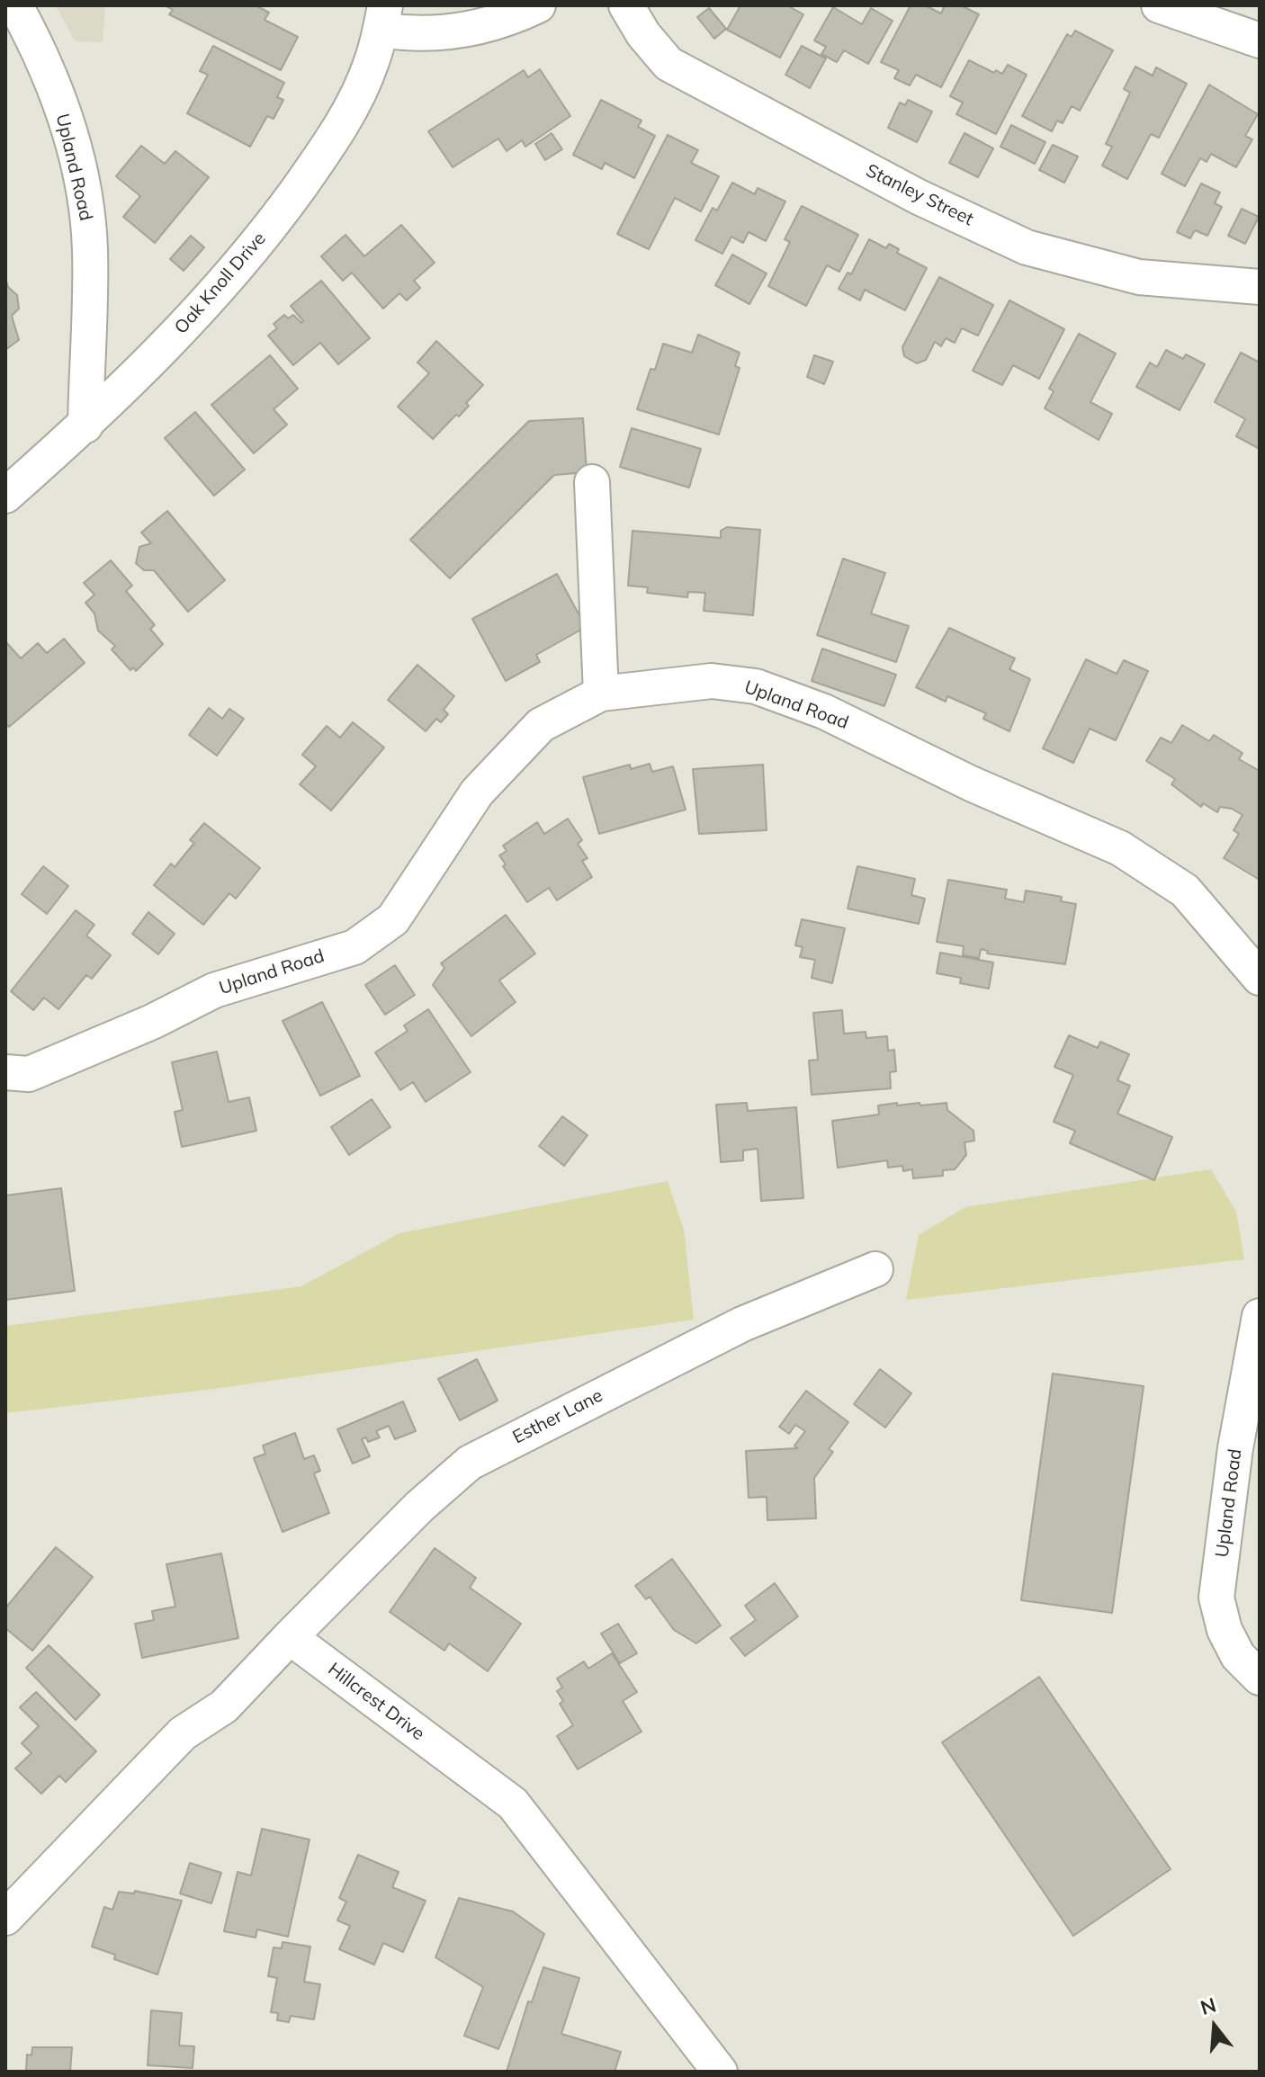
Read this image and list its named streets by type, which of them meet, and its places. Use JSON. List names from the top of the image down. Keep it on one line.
{"streets":{"street":["Upland Road","Stanley Street","Oak Knoll Drive","Esther Lane","Hillcrest Drive"]},"crossings":[["Upland Road","Oak Knoll Drive"],["Esther Lane","Hillcrest Drive"]],"north":"top"}
